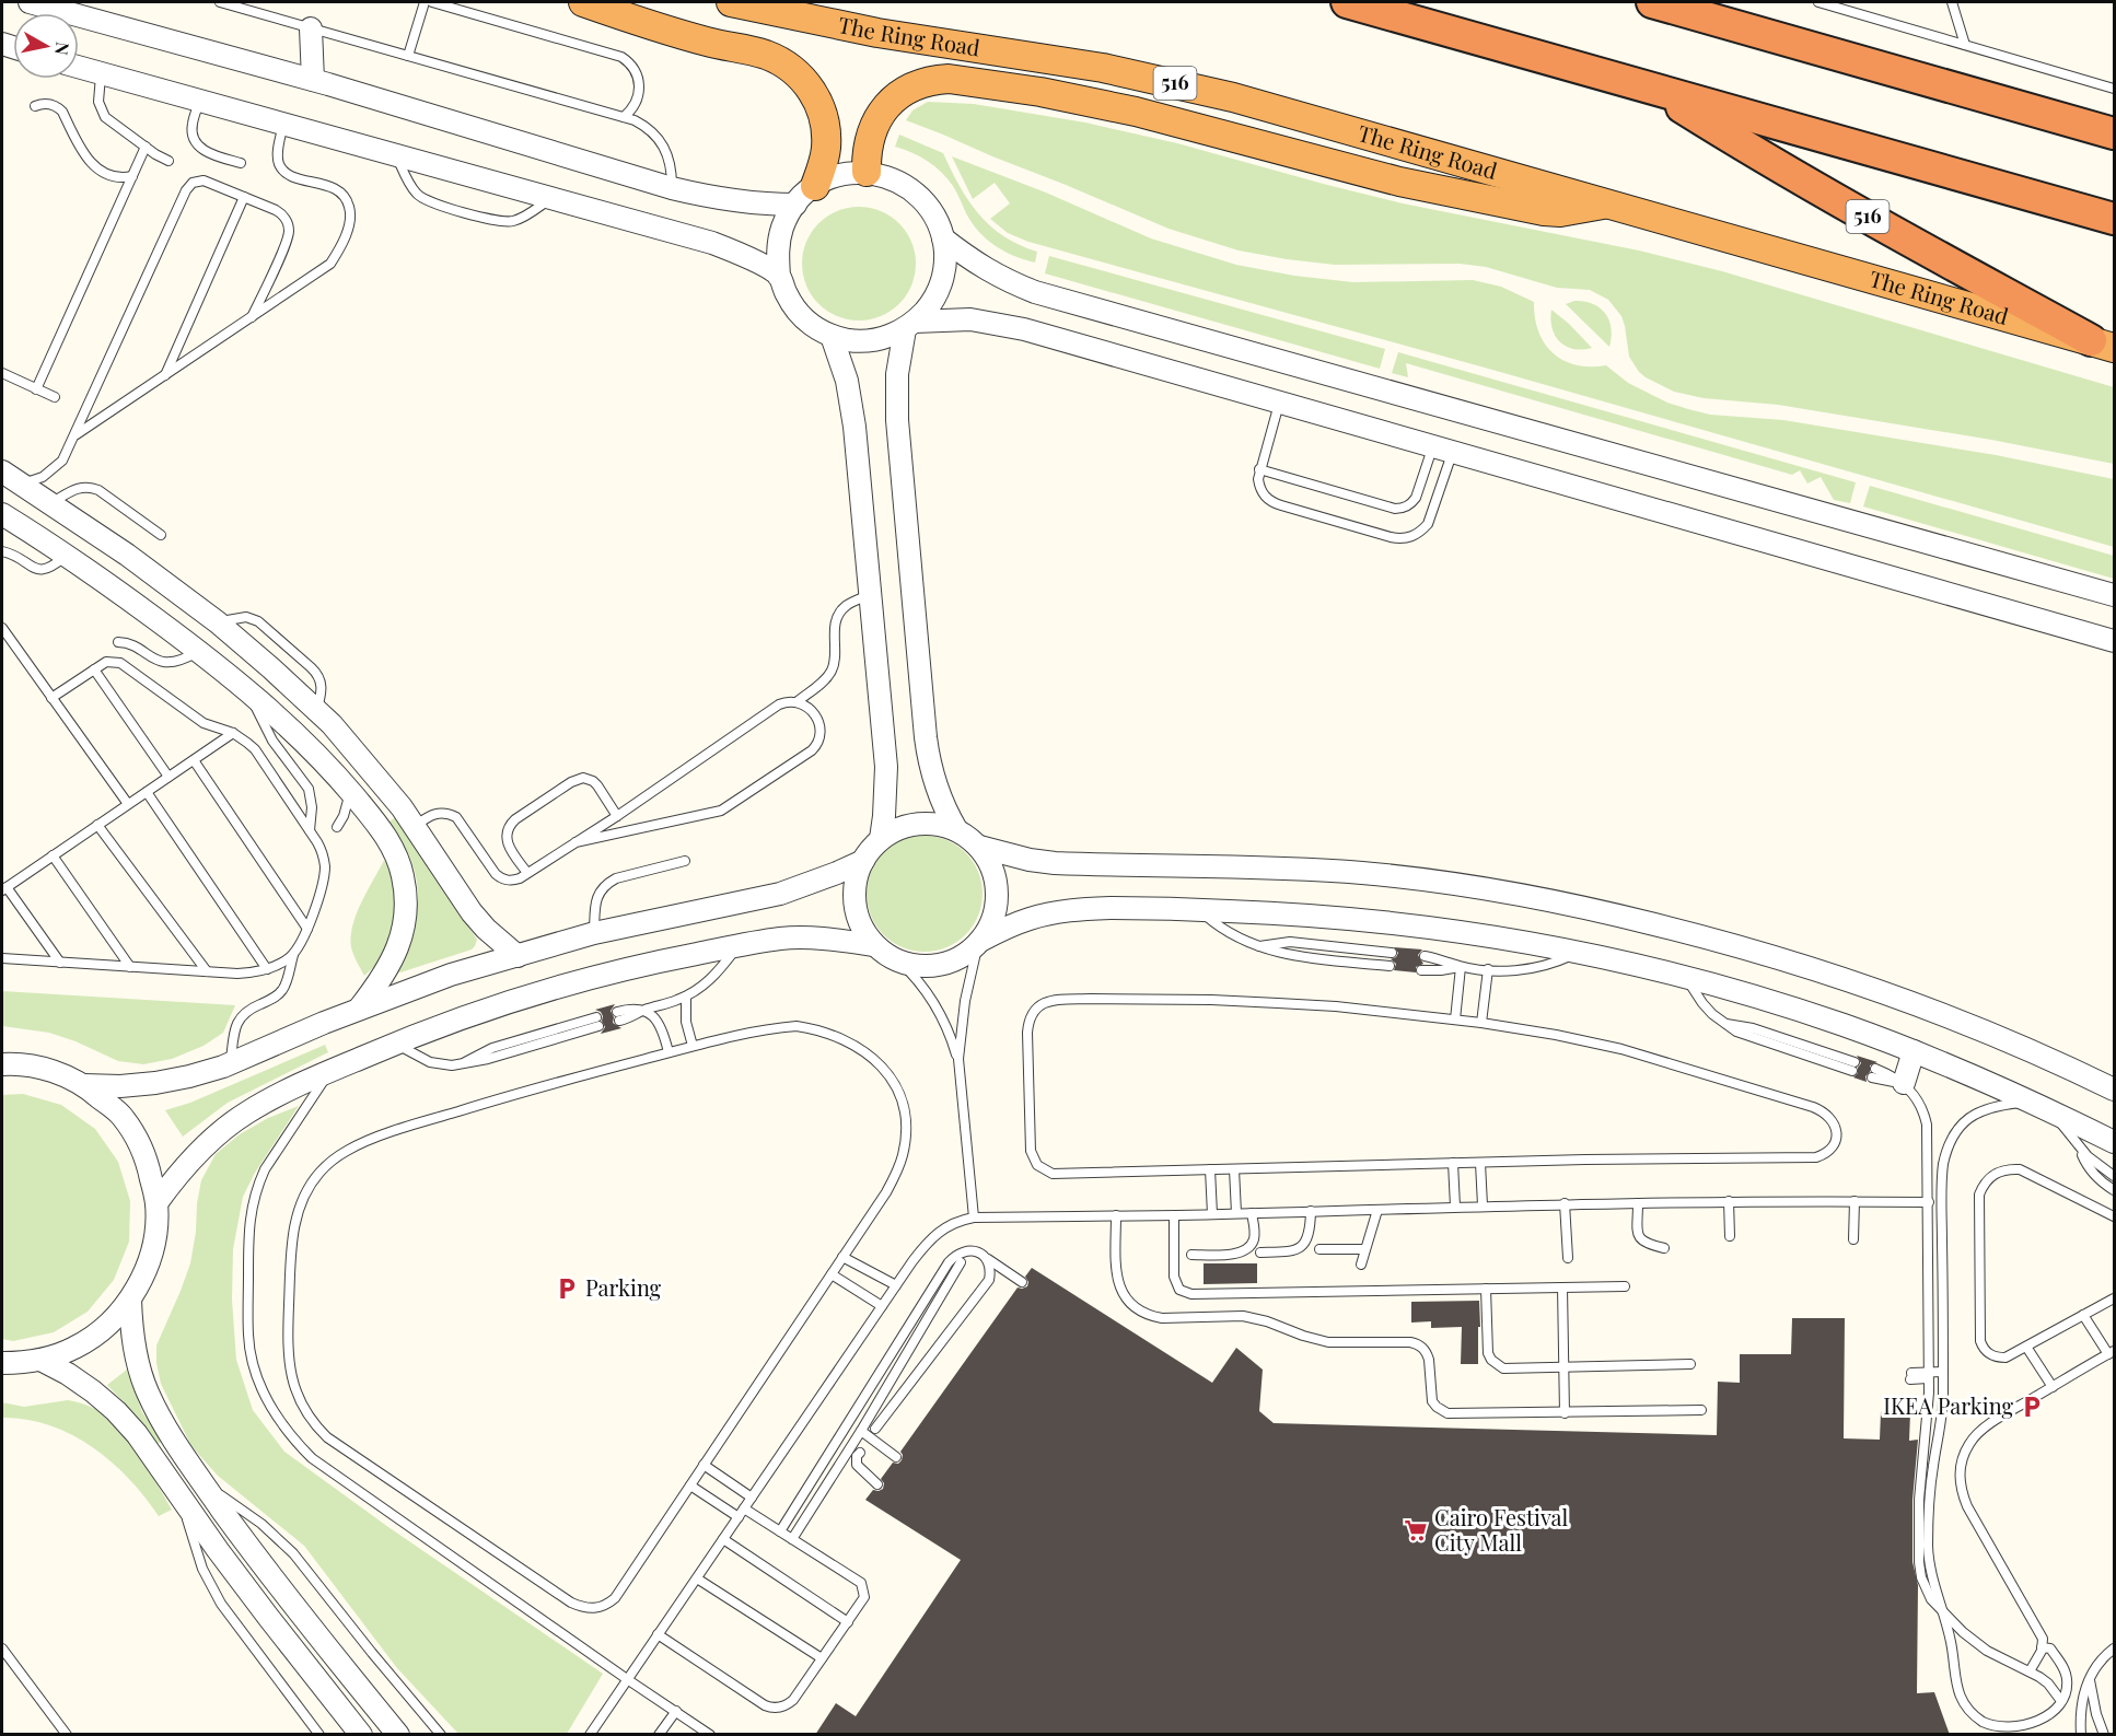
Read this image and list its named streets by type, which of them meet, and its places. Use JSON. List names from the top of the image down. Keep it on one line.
{"streets":{"highway":["The Ring Road","516"]},"crossings":[["The Ring Road","516"]],"places":{"parking":["Parking","IKEA Parking"],"supermarket":["Cairo Festival City Mall"]},"north":"right"}
